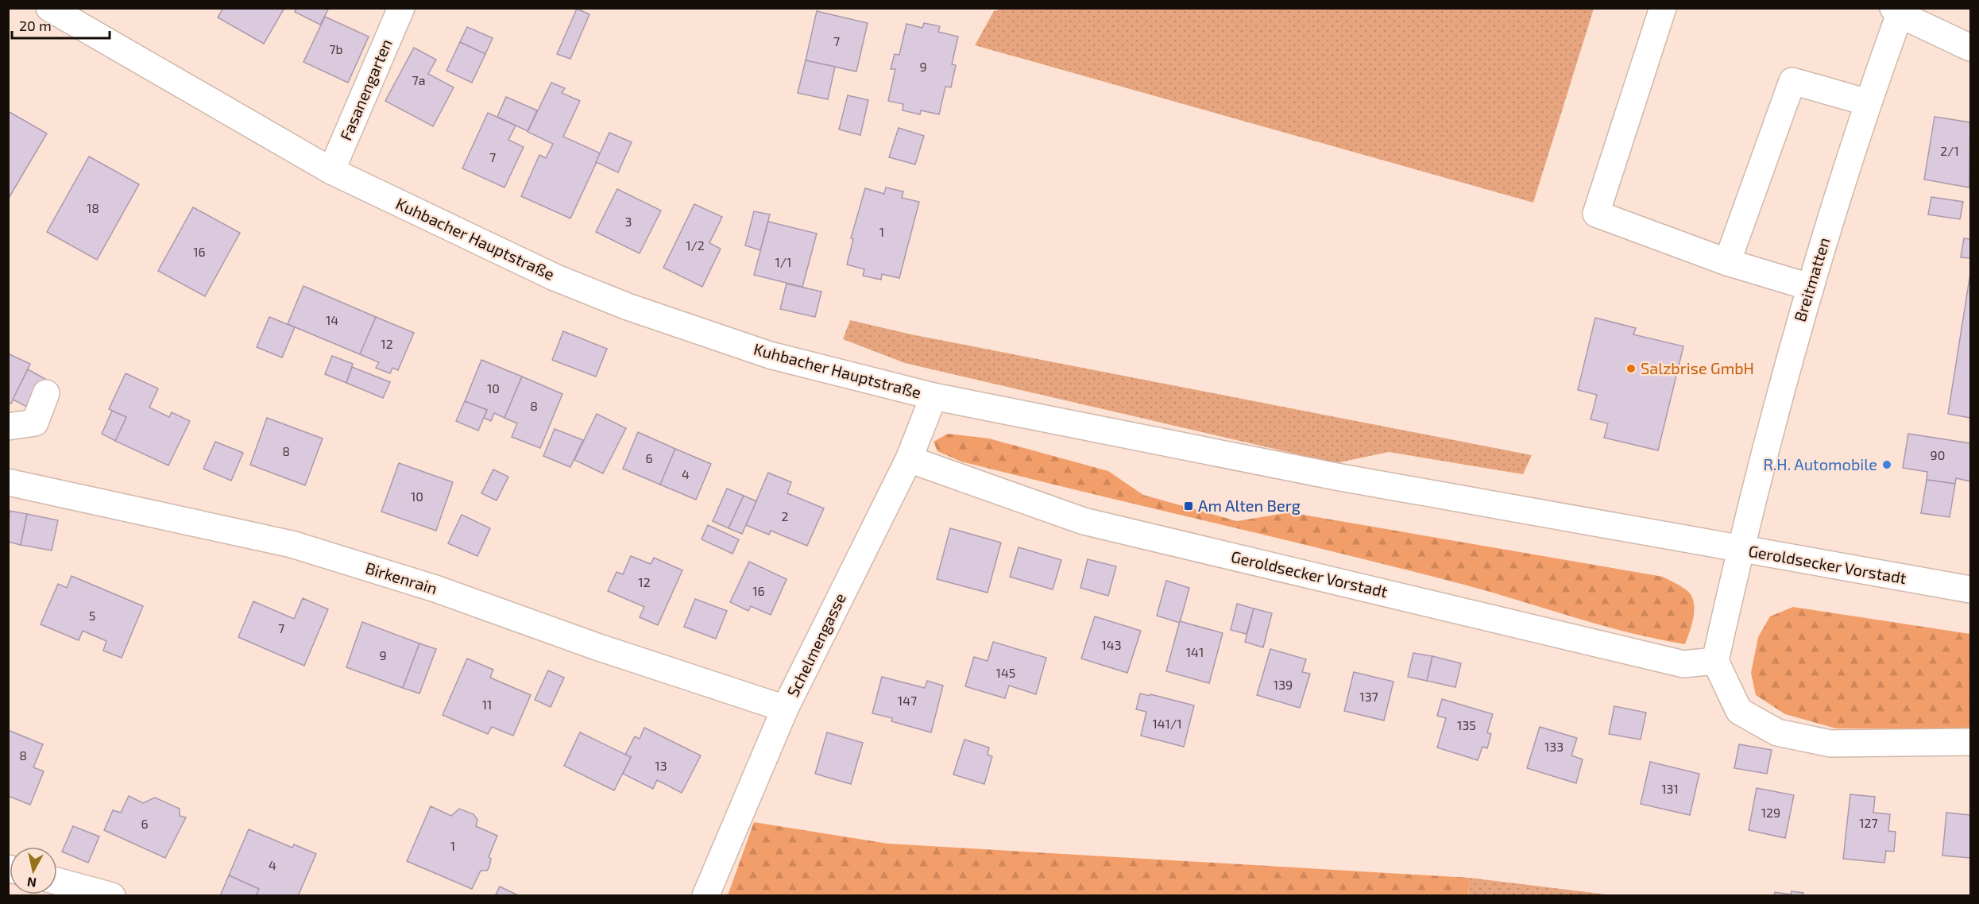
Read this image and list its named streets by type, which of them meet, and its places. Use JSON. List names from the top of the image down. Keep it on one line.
{"streets":{"street":["Fasanengarten","Kuhbacher Hauptstraße","Breitmatten","Geroldsecker Vorstadt","Birkenrain","Schelmengasse"]},"crossings":[["Fasanengarten","Kuhbacher Hauptstraße"],["Kuhbacher Hauptstraße","Breitmatten"],["Kuhbacher Hauptstraße","Geroldsecker Vorstadt"],["Kuhbacher Hauptstraße","Schelmengasse"],["Breitmatten","Geroldsecker Vorstadt"],["Geroldsecker Vorstadt","Schelmengasse"],["Birkenrain","Schelmengasse"]],"places":{"other":["Salzbrise GmbH","R.H. Automobile"],"transit":["Am Alten Berg"]},"house_numbers":["7","7b","9","7a","2/1","7","18","3","1","1/2","16","1/1","14","12","10","8","8","90","6","4","10","2","12","16","5","7","143","141","9","145","139","137","147","11","141/1","135","133","8","13","131","129","127","6","1","4"],"scale_bar":"20 m","north":"bottom"}
